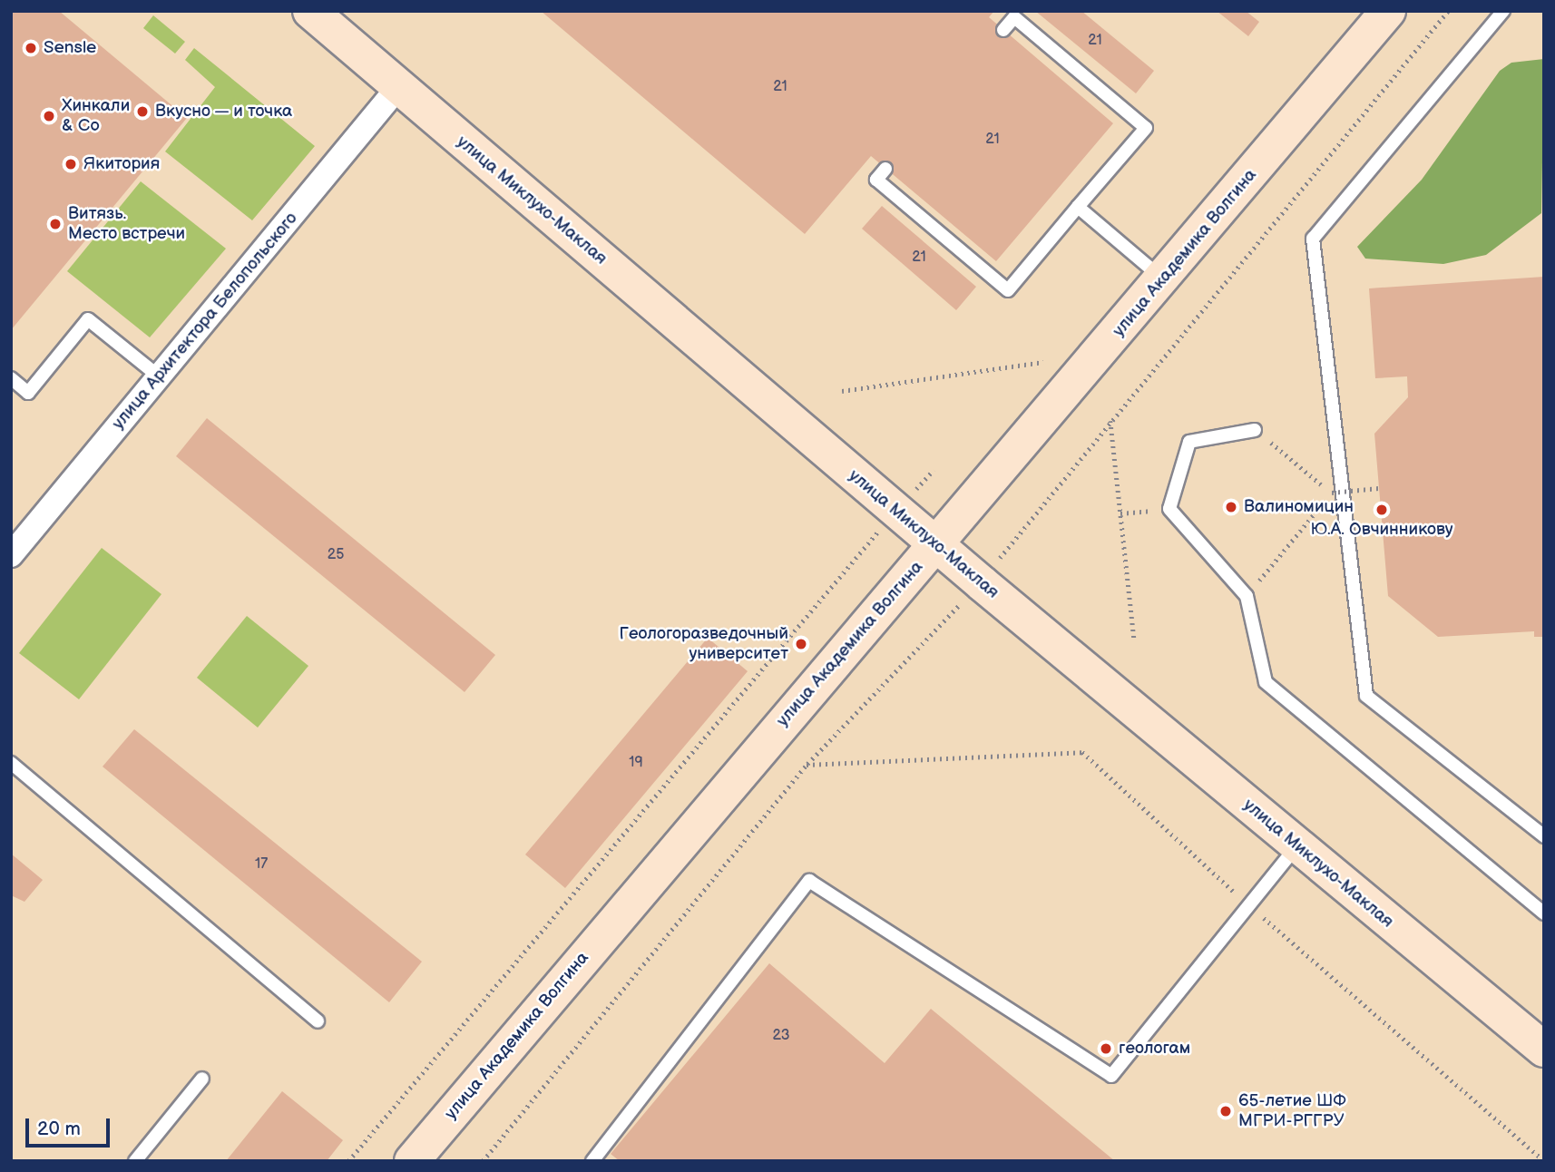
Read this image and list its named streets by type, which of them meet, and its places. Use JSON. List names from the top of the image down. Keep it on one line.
{"streets":{"main road":["улица Миклухо-Маклая","улица Академика Волгина"],"street":["улица Архитектора Белопольского"]},"crossings":[["улица Миклухо-Маклая","улица Академика Волгина"],["улица Миклухо-Маклая","улица Архитектора Белопольского"]],"places":["Sensle","Вкусно — и точка","Хинкали & Co","Якитория","Витязь. Место встречи","Валиномицин","Ю.А. Овчинникову","Геологоразведочный университет","геологам","65-летие ШФ МГРИ-РГГРУ"],"house_numbers":["21","21","21","21","25","19","17","23"],"scale_bar":"20 m"}
